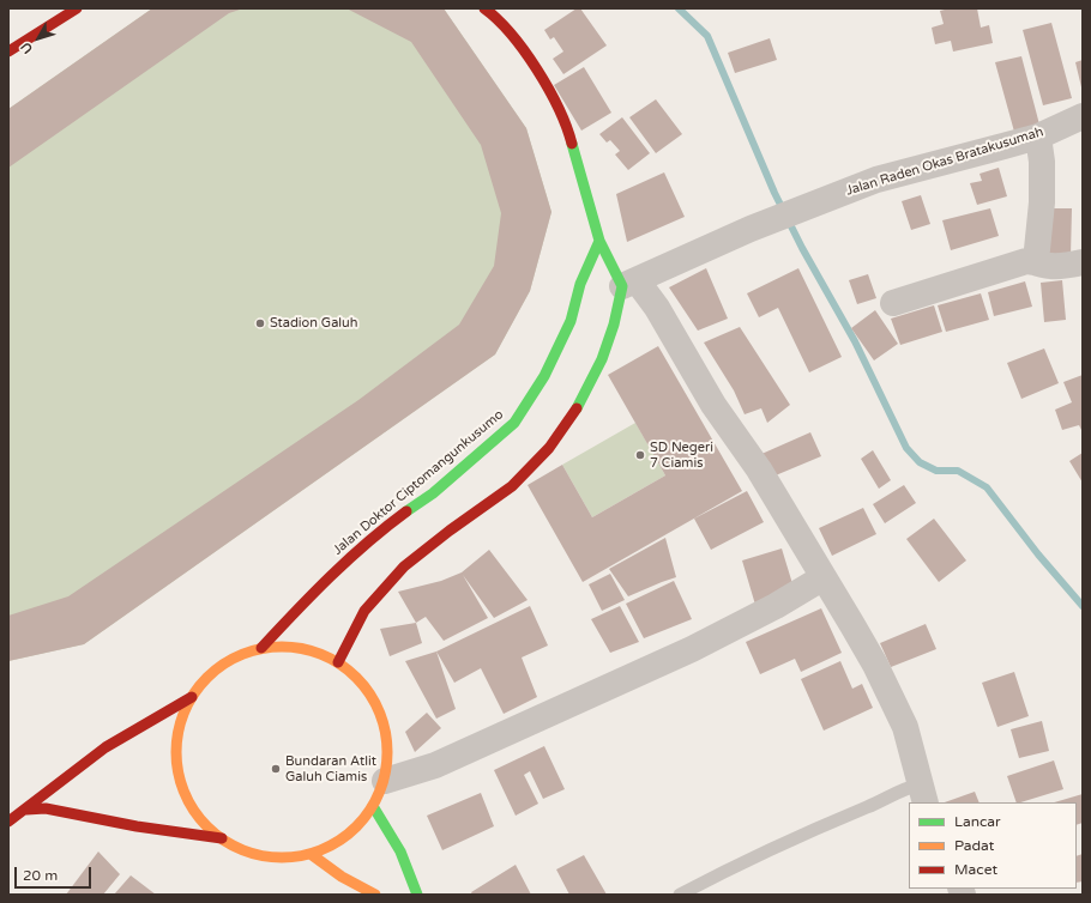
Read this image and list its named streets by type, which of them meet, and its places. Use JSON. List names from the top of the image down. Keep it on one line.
{"streets":{"street":["Jalan Raden Okas Bratakusumah","Jalan Doktor Ciptomangunkusumo"]},"places":["Stadion Galuh","SD Negeri 7 Ciamis","Bundaran Atlit Galuh Ciamis"],"legend":["Lancar","Padat","Macet"],"scale_bar":"20 m","north":"bottom left"}
